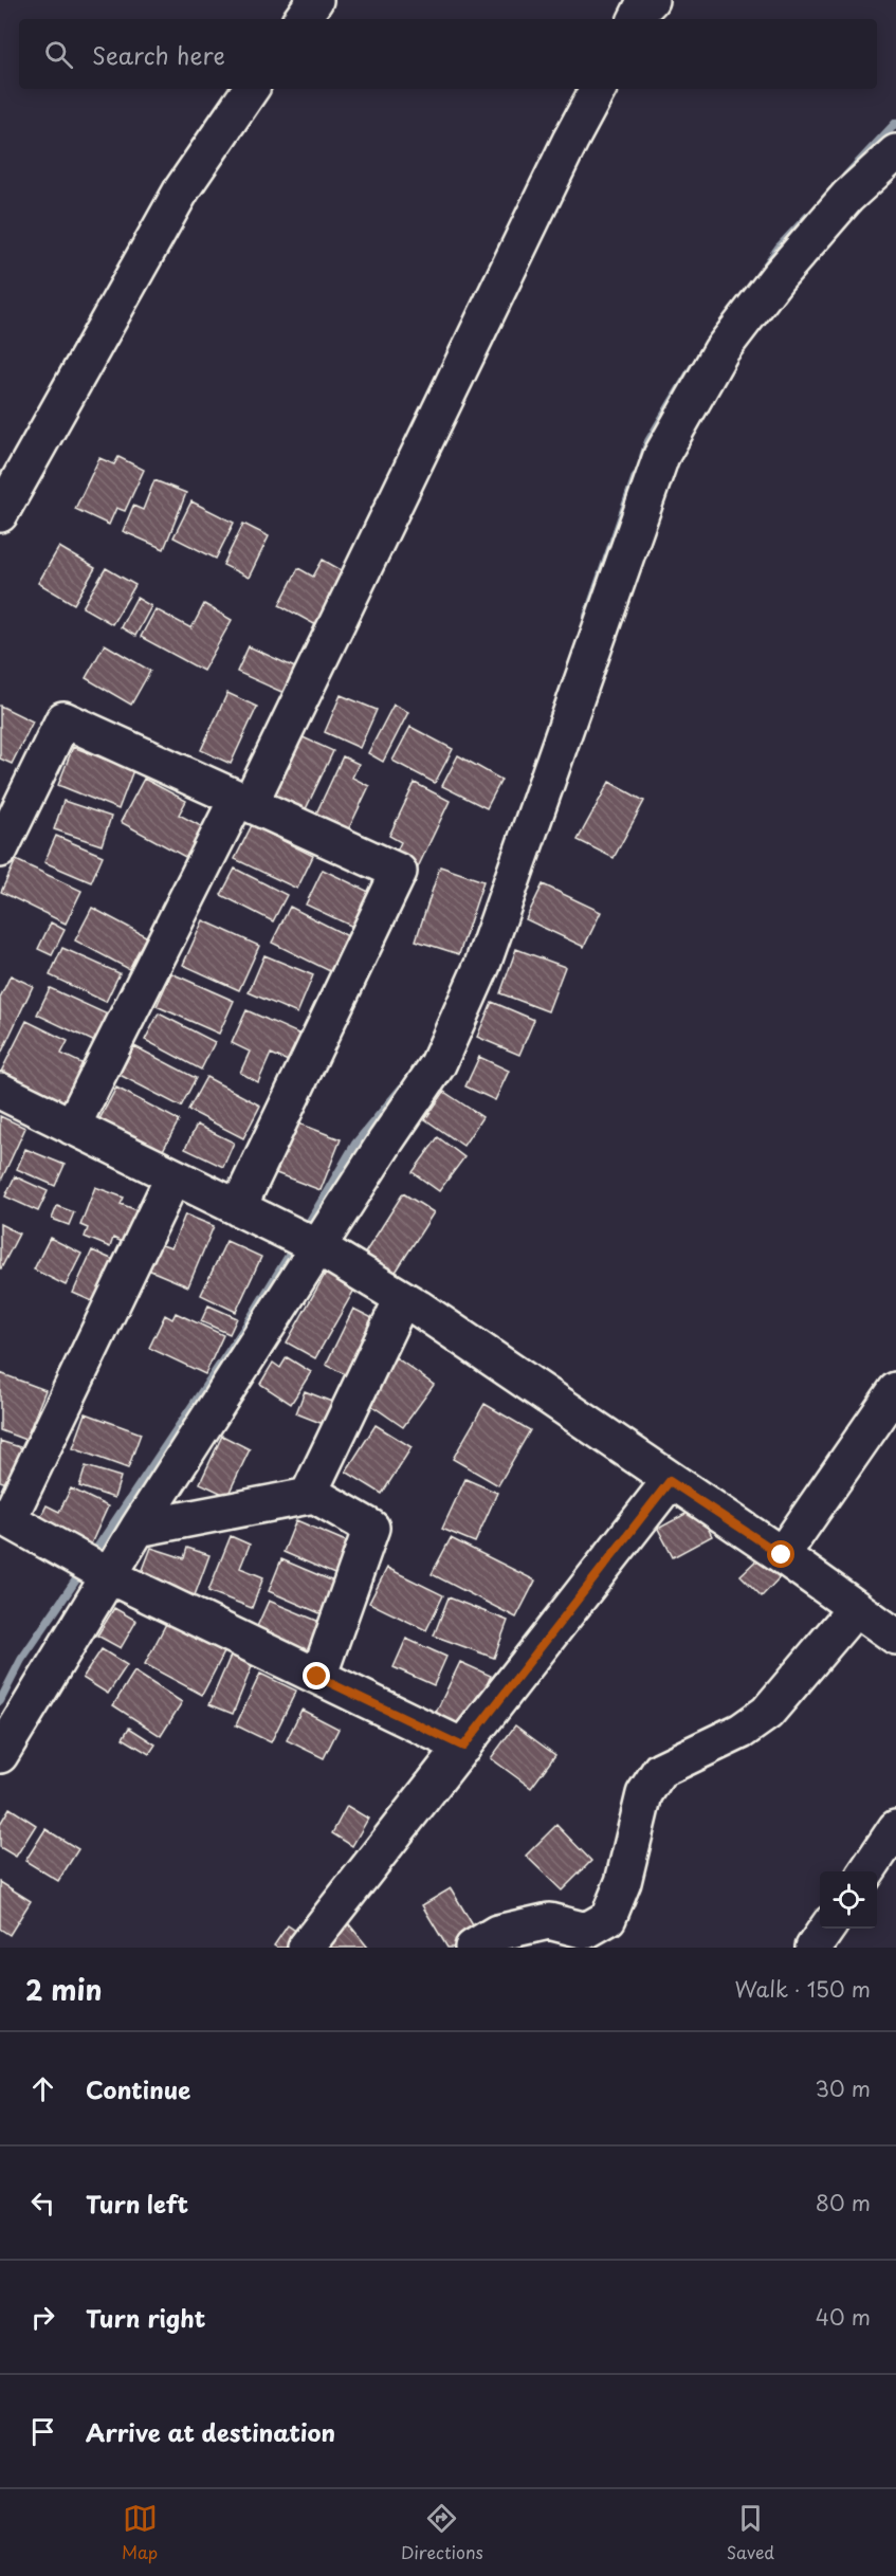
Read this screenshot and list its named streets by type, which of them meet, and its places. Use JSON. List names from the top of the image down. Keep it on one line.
{"page":{"search":"Search here","heading":["2 min","Walk · 150 m"],"list":[["Continue","30 m"],["Turn left","80 m"],["Turn right","40 m"],"Arrive at destination"],"nav":["Map","Directions","Saved"]}}
